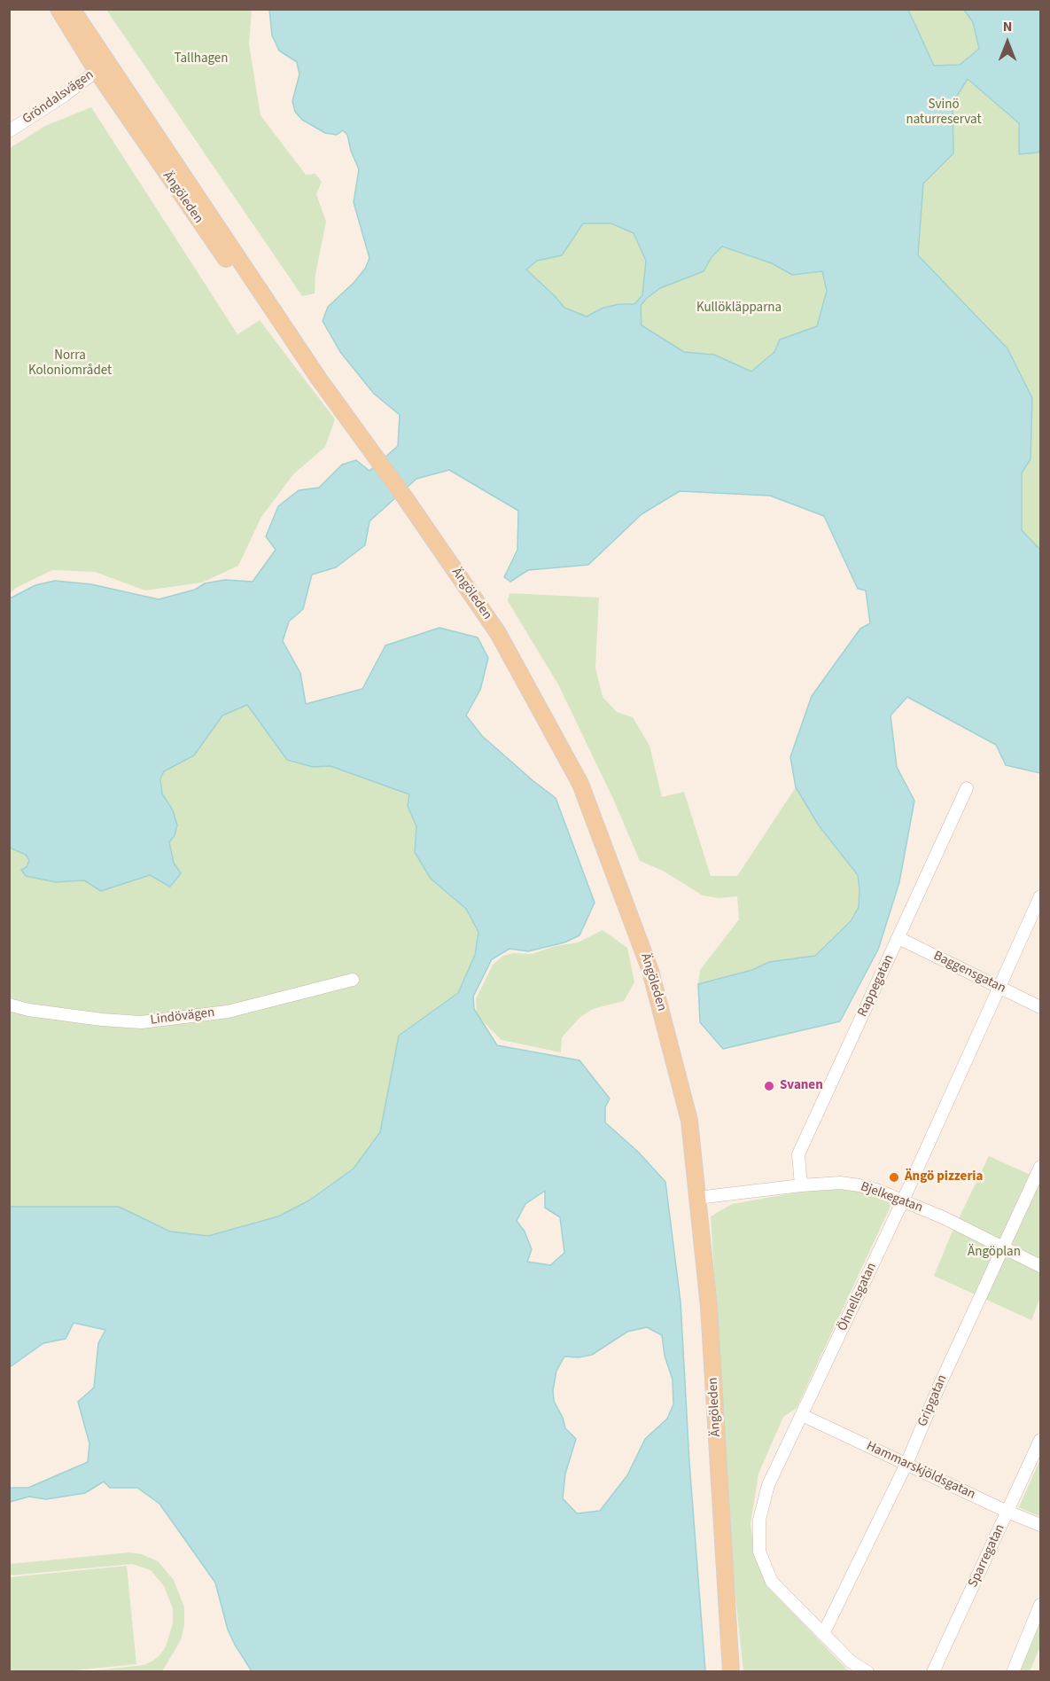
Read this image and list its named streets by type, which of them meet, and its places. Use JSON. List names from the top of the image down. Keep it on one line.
{"streets":{"main road":["Ängöleden"],"street":["Gröndalsvägen","Baggensgatan","Rappegatan","Lindövägen","Bjelkegatan","Öhnellsgatan","Gripgatan","Hammarskjöldsgatan","Sparregatan"]},"crossings":[["Gröndalsvägen","Ängöleden"],["Ängöleden","Bjelkegatan"],["Baggensgatan","Rappegatan"],["Baggensgatan","Öhnellsgatan"],["Rappegatan","Bjelkegatan"],["Bjelkegatan","Öhnellsgatan"],["Bjelkegatan","Gripgatan"],["Öhnellsgatan","Gripgatan"],["Öhnellsgatan","Hammarskjöldsgatan"],["Gripgatan","Hammarskjöldsgatan"],["Hammarskjöldsgatan","Sparregatan"]],"parks":["Tallhagen","Svinö naturreservat","Kullökläpparna","Norra Koloniområdet","Ängöplan"],"places":["Svanen","Ängö pizzeria"],"north":"top"}
